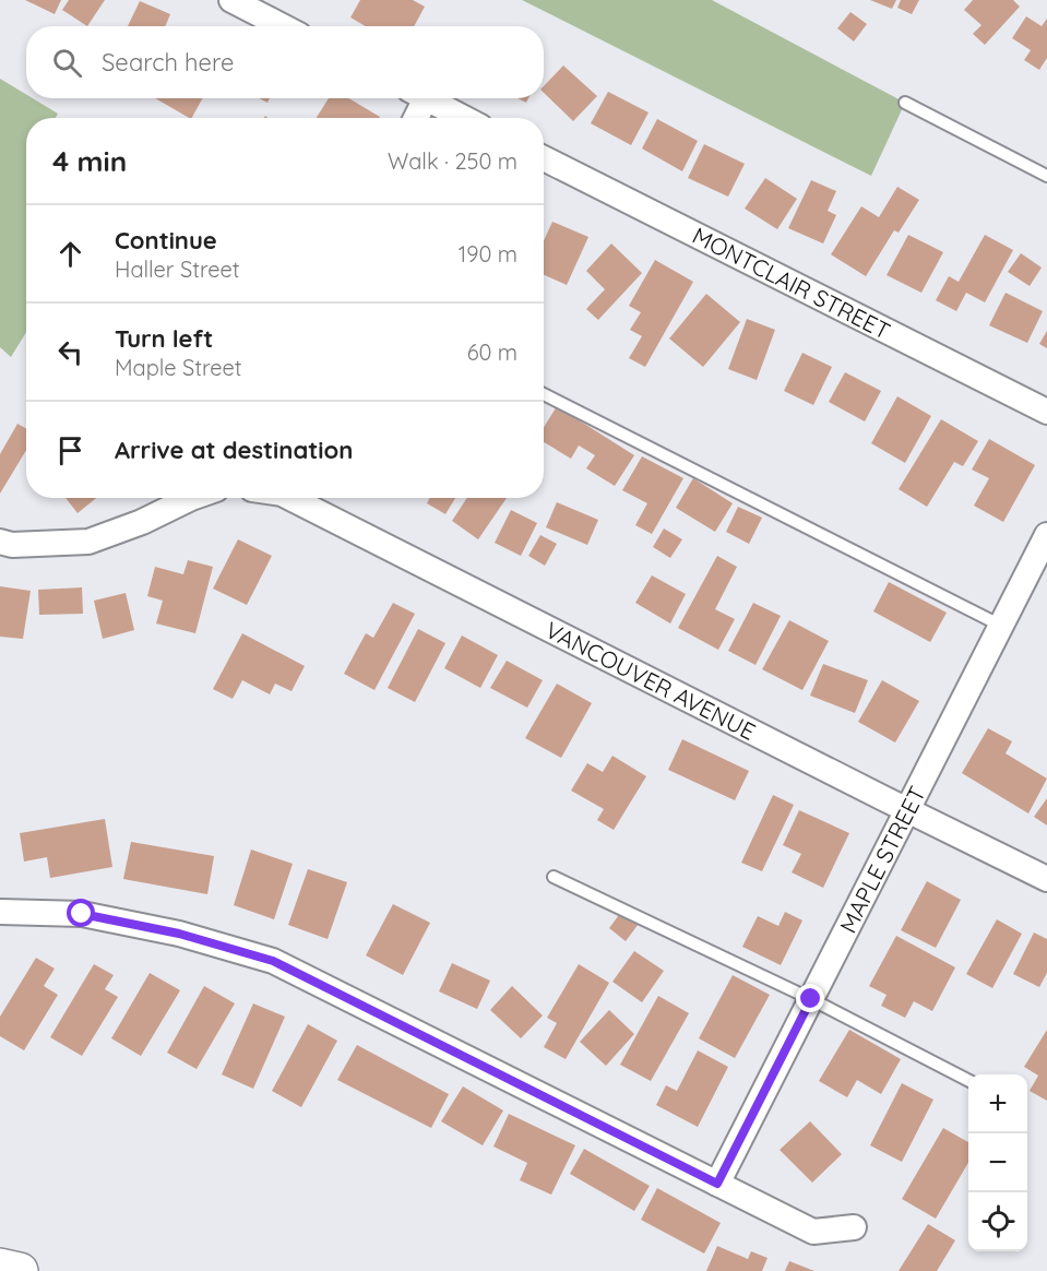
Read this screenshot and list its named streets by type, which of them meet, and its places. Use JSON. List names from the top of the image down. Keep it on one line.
{"streets":{"street":["MONTCLAIR STREET","VANCOUVER AVENUE","MAPLE STREET"]},"crossings":[["VANCOUVER AVENUE","MAPLE STREET"]],"page":{"search":"Search here","heading":["4 min","Walk · 250 m"],"list":[["Continue","Haller Street","190 m"],["Turn left","Maple Street","60 m"],"Arrive at destination"],"map_buttons":["+","−"]}}
